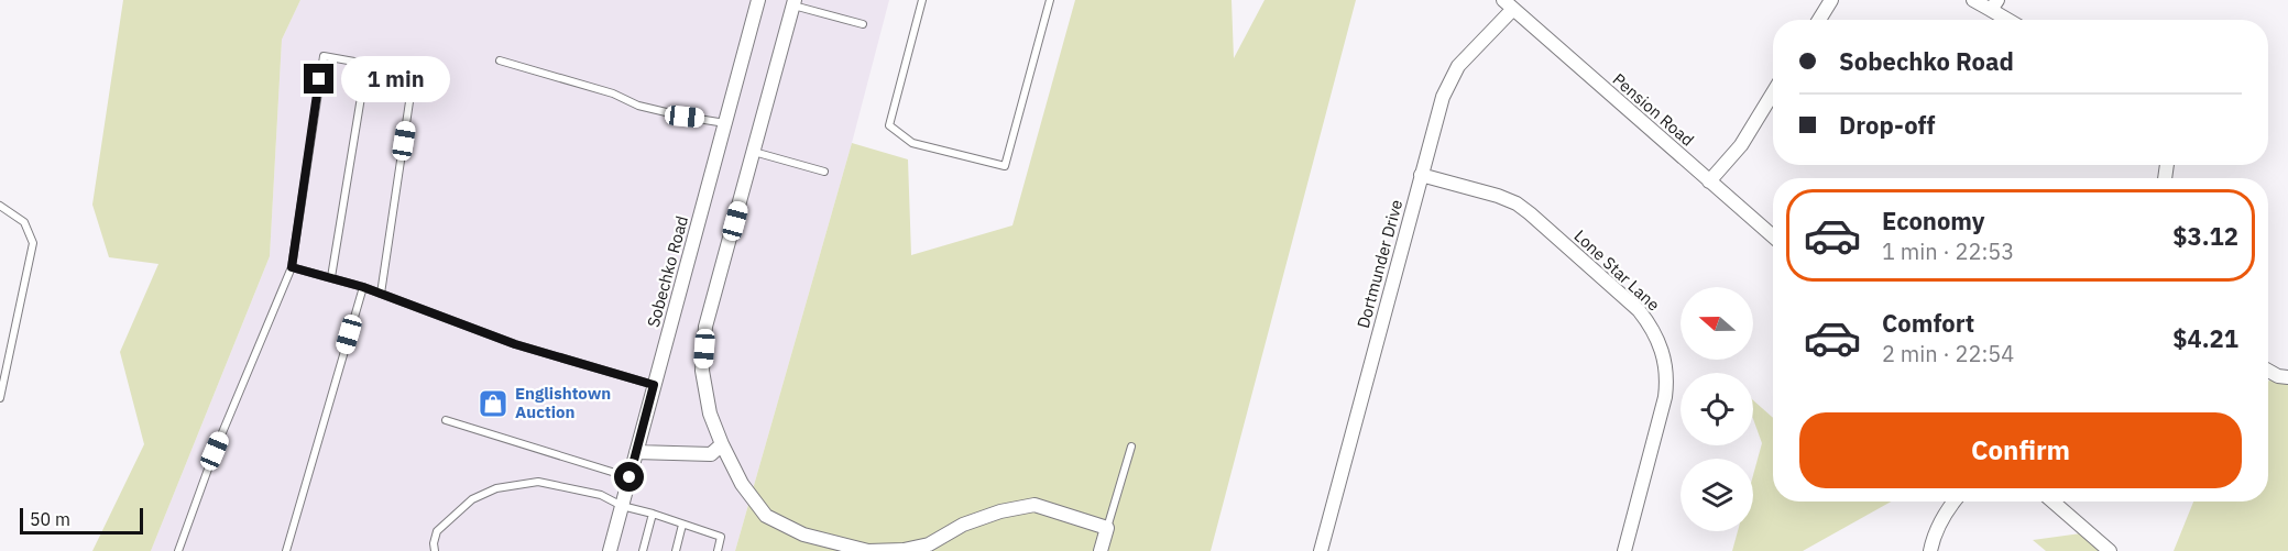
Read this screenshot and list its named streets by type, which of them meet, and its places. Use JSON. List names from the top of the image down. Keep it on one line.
{"streets":{"street":["Pension Road","Dortmunder Drive","Lone Star Lane","Sobechko Road"]},"crossings":[["Pension Road","Dortmunder Drive"],["Dortmunder Drive","Lone Star Lane"]],"places":{"shop":["Englishtown Auction"]},"scale_bar":"50 m","north":"left","page":{"banner":["Sobechko Road","Drop-off"],"bubble":"1 min","list":[{"name":"Economy","note":"1 min · 22:53","value":"$3.12"},{"name":"Comfort","note":"2 min · 22:54","value":"$4.21"}],"buttons":"Confirm","scale":"50 m"}}
